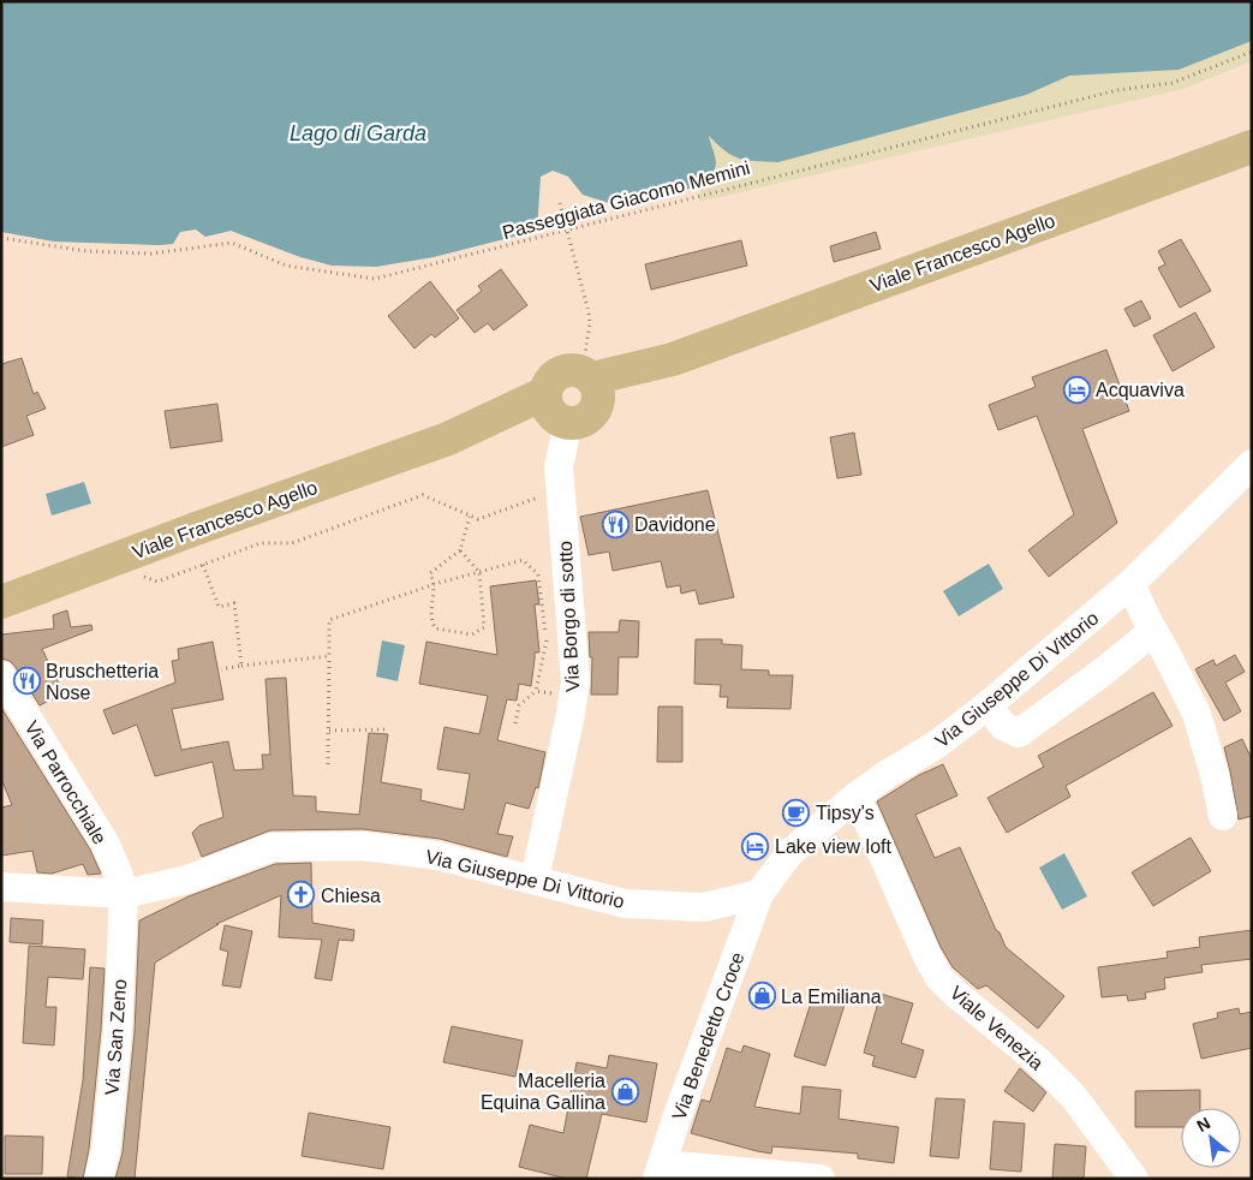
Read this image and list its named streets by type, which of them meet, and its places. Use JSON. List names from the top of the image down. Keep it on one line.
{"streets":{"main road":["Viale Francesco Agello"],"street":["Via Borgo di sotto","Via Giuseppe Di Vittorio","Via Parrocchiale","Viale Venezia","Via Benedetto Croce","Via San Zeno"],"path":["Passeggiata Giacomo Memini"]},"crossings":[["Viale Francesco Agello","Via Borgo di sotto"],["Via Borgo di sotto","Via Giuseppe Di Vittorio"],["Via Giuseppe Di Vittorio","Via Parrocchiale"],["Via Giuseppe Di Vittorio","Viale Venezia"],["Via Giuseppe Di Vittorio","Via Benedetto Croce"],["Via Giuseppe Di Vittorio","Via San Zeno"],["Via Parrocchiale","Via San Zeno"]],"water":["Lago di Garda"],"places":{"hotel":["Acquaviva","Lake view loft"],"restaurant":["Davidone","Bruschetteria Nose"],"cafe":["Tipsy's"],"church":["Chiesa"],"shop":["La Emiliana","Macelleria Equina Gallina"]},"north":"top left"}
